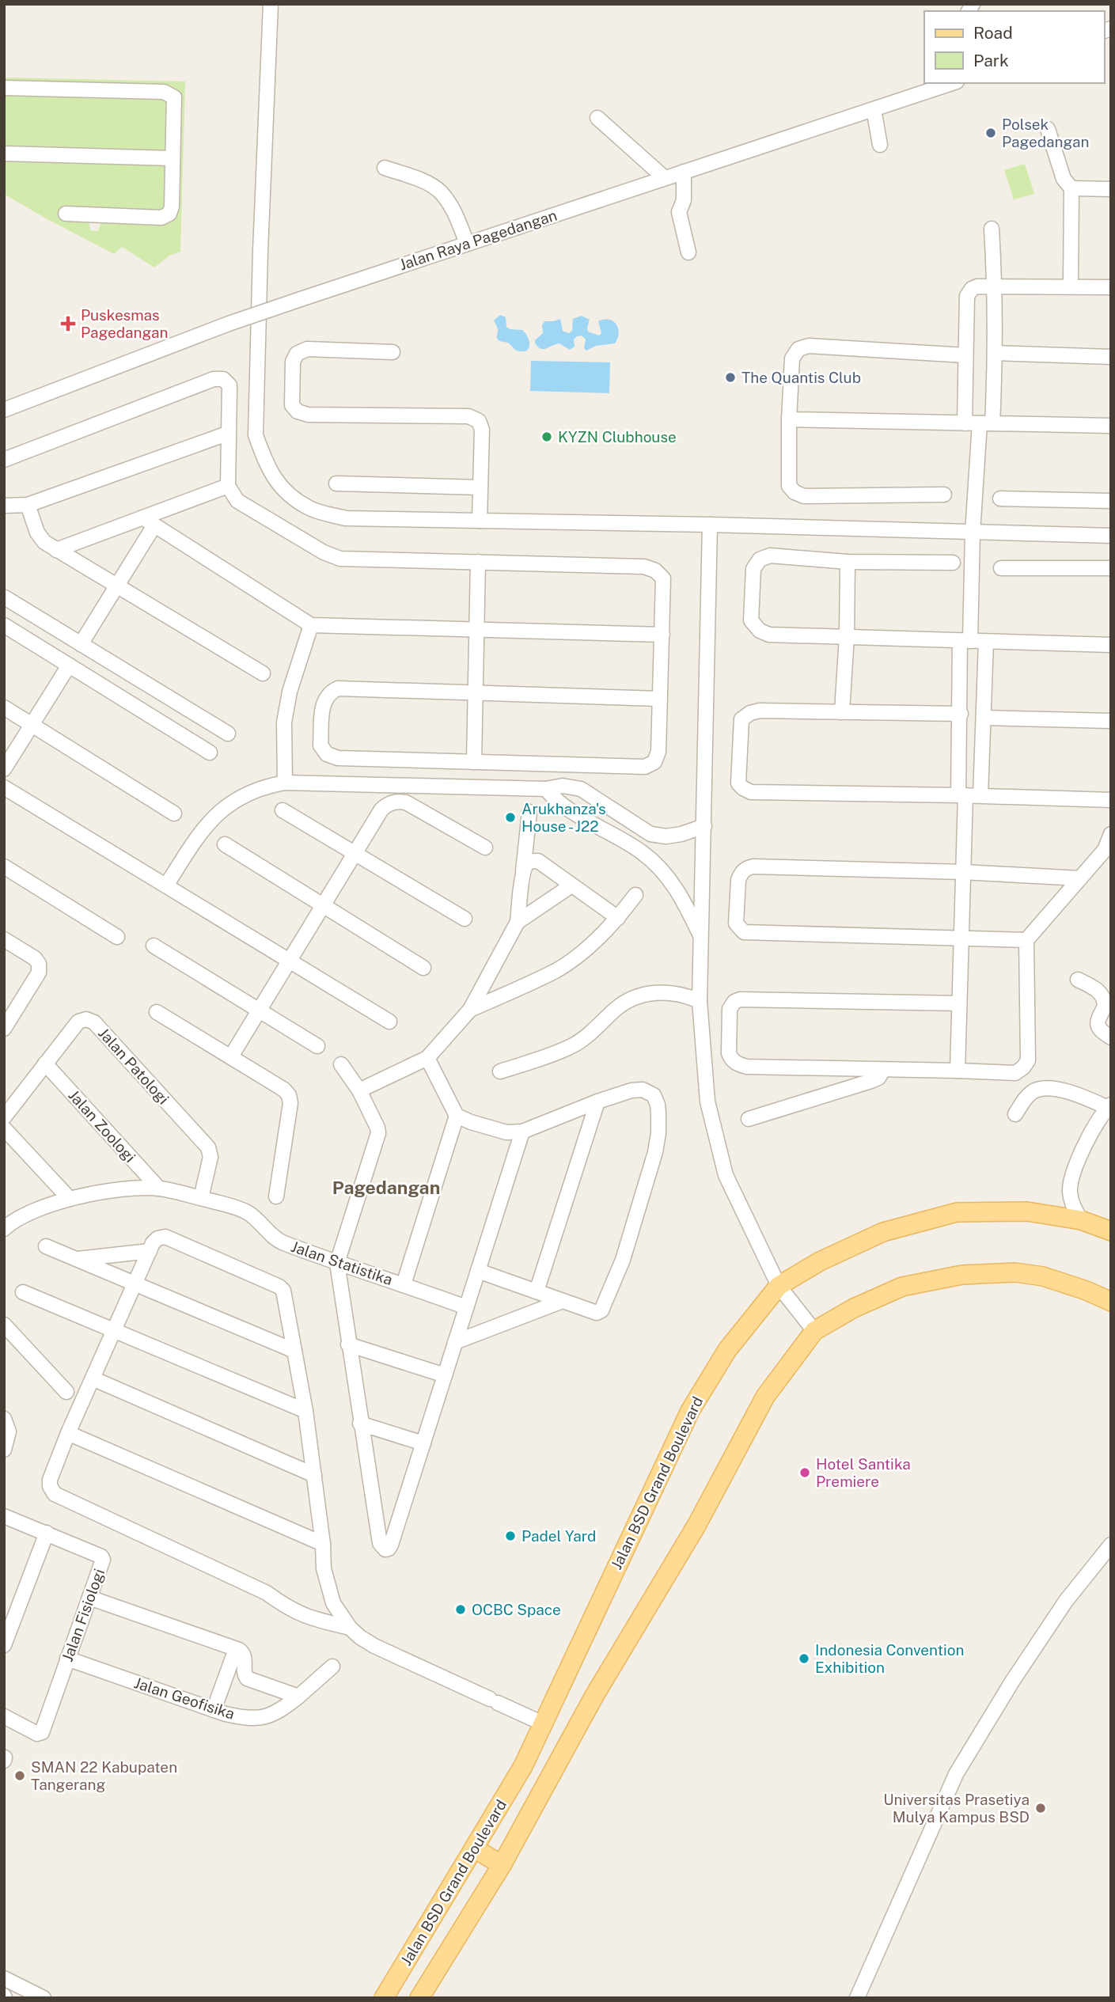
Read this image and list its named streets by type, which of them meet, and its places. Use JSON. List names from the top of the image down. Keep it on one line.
{"streets":{"main road":["Jalan BSD Grand Boulevard"],"street":["Jalan Raya Pagedangan","Jalan Patologi","Jalan Zoologi","Jalan Statistika","Jalan Fisiologi","Jalan Geofisika"]},"crossings":[["Jalan Patologi","Jalan Zoologi"],["Jalan Patologi","Jalan Statistika"],["Jalan Zoologi","Jalan Statistika"],["Jalan Fisiologi","Jalan Geofisika"]],"districts":["Pagedangan"],"places":{"other":["Polsek Pagedangan","The Quantis Club","KYZN Clubhouse","Arukhanza's House - J22","Hotel Santika Premiere","Padel Yard","OCBC Space","Indonesia Convention Exhibition","SMAN 22 Kabupaten Tangerang","Universitas Prasetiya Mulya Kampus BSD"],"health":["Puskesmas Pagedangan"]},"legend":["Road","Park"]}
